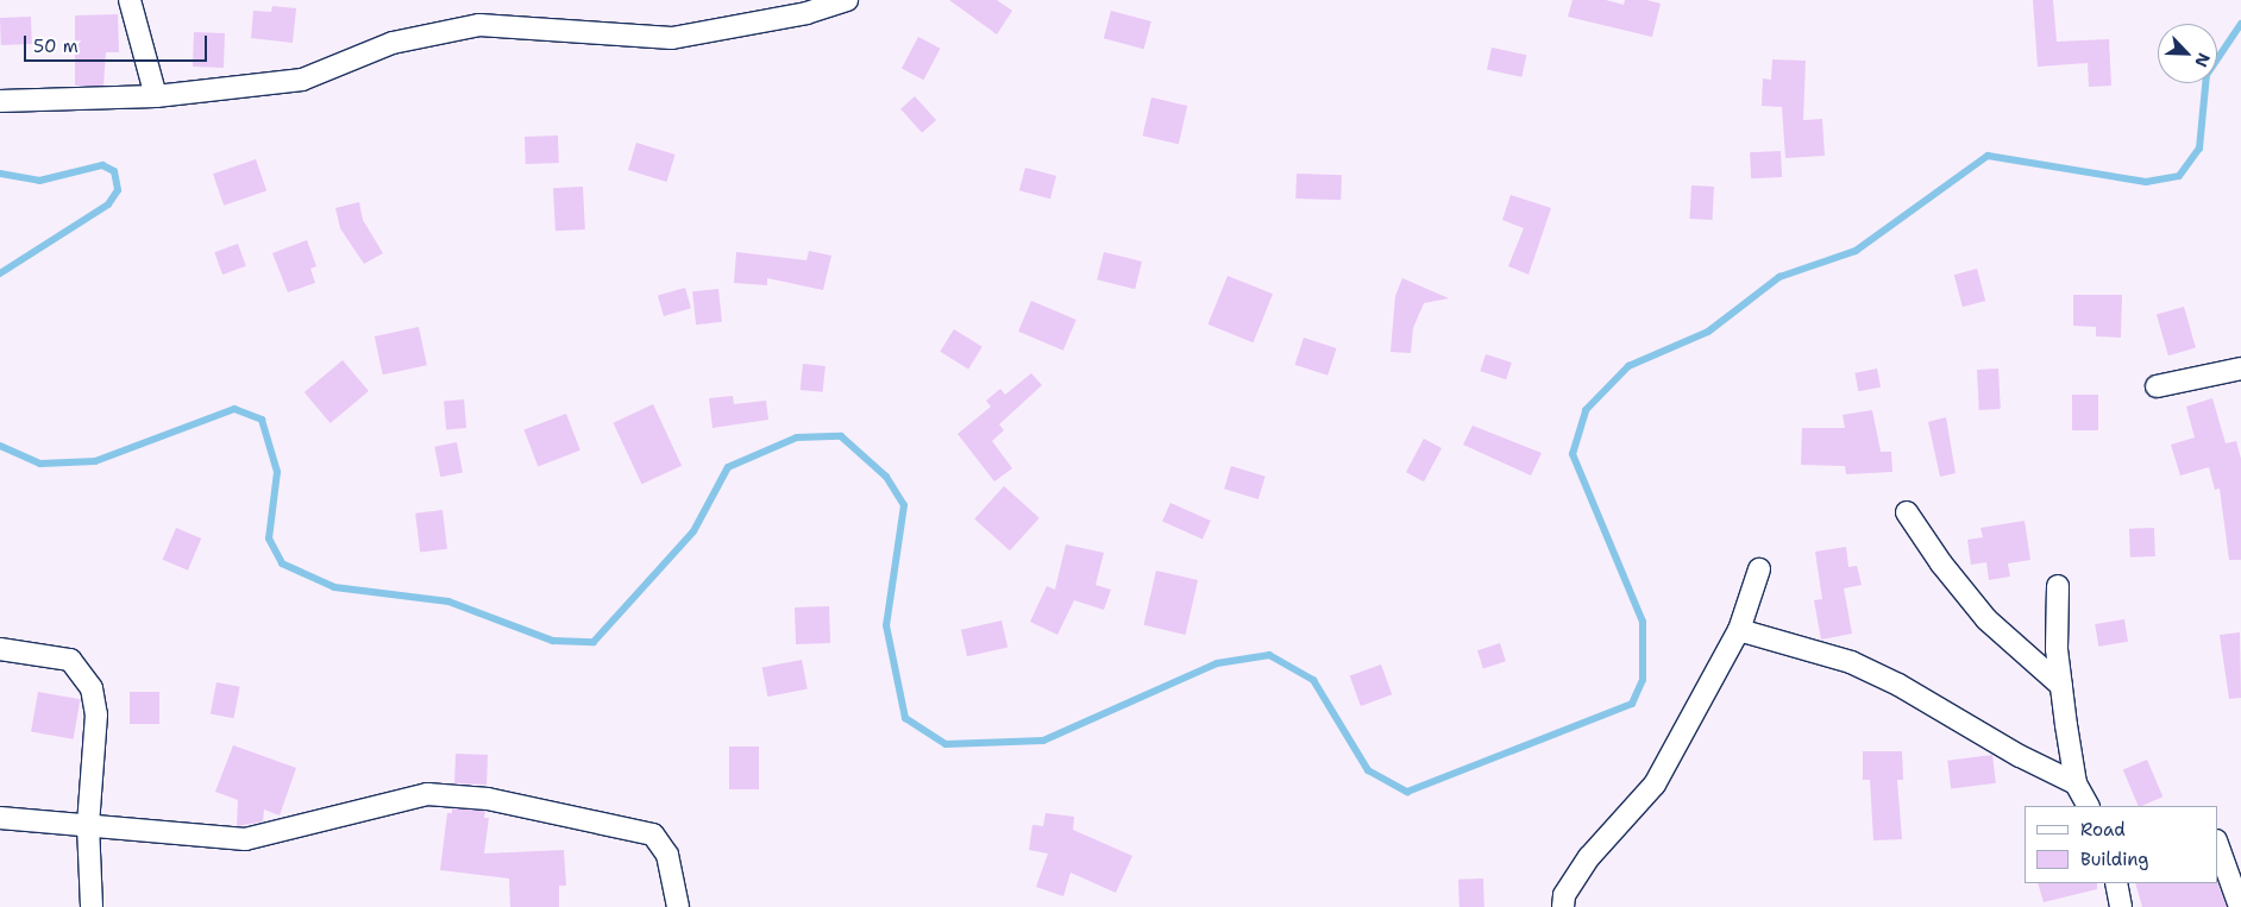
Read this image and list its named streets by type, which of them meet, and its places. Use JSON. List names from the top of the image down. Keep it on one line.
{"legend":["Road","Building"],"scale_bar":"50 m","north":"bottom right"}
